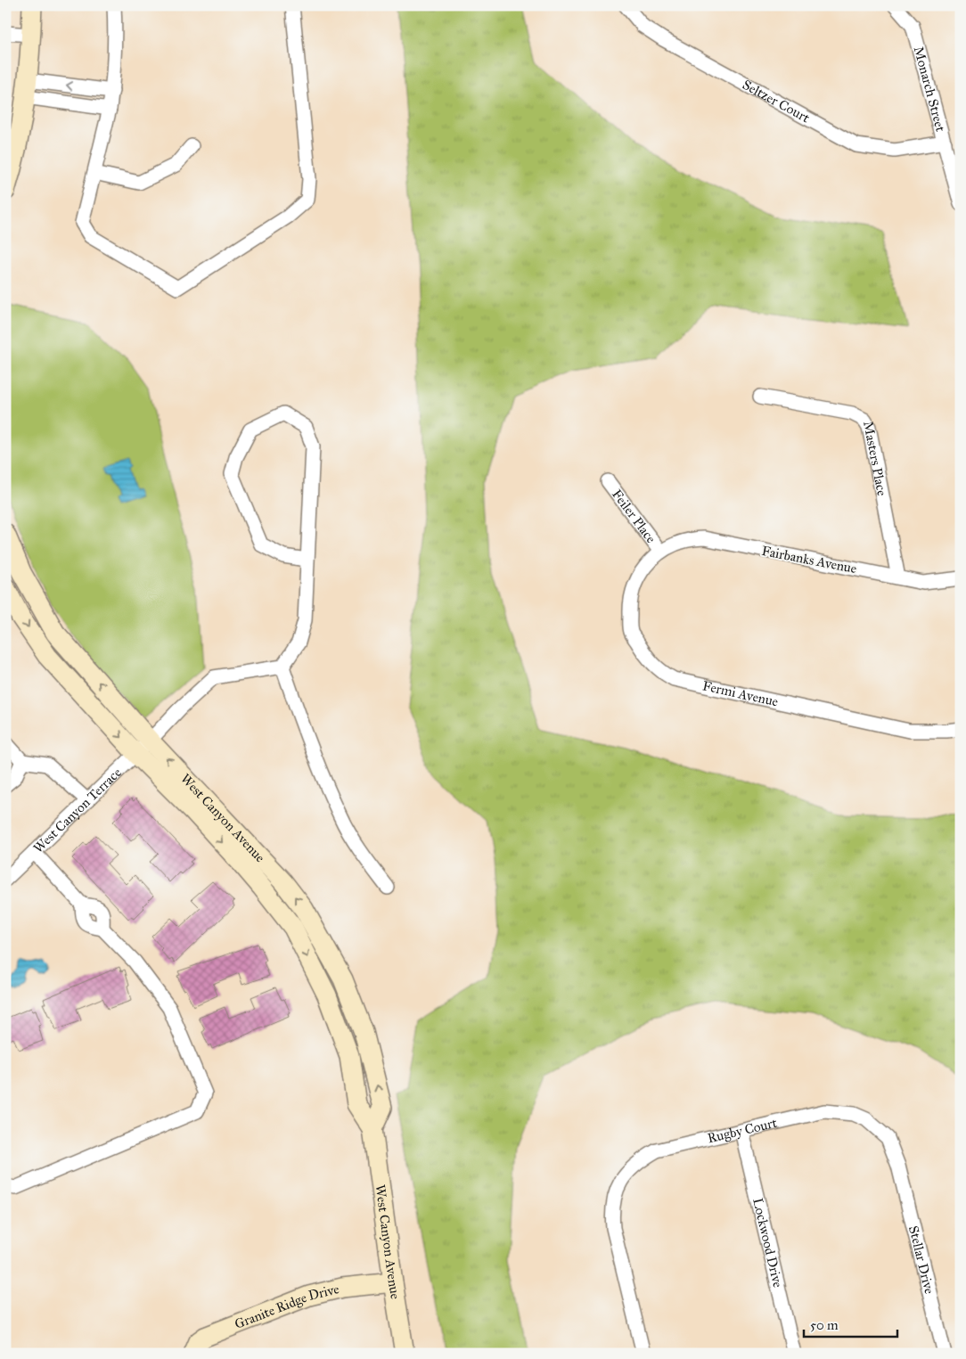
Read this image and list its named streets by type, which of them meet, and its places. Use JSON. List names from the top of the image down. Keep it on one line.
{"streets":{"street":["Monarch Street","Seltzer Court","Masters Place","Feiler Place","Fairbanks Avenue","Fermi Avenue","West Canyon Terrace","West Canyon Avenue","Rugby Court","Lockwood Drive","Stellar Drive","Granite Ridge Drive"]},"crossings":[["Monarch Street","Seltzer Court"],["Masters Place","Fairbanks Avenue"],["Feiler Place","Fairbanks Avenue"],["Feiler Place","Fermi Avenue"],["Fairbanks Avenue","Fermi Avenue"],["West Canyon Terrace","West Canyon Avenue"],["West Canyon Avenue","Granite Ridge Drive"],["Rugby Court","Lockwood Drive"],["Rugby Court","Stellar Drive"]],"scale_bar":"50 m"}
